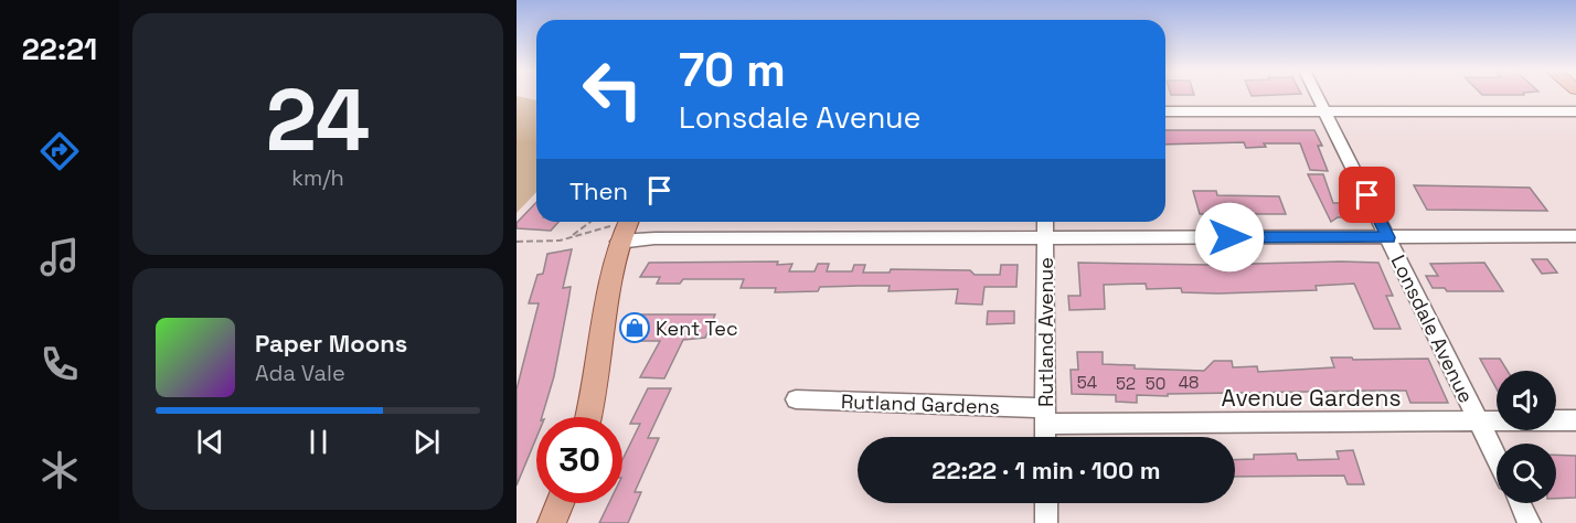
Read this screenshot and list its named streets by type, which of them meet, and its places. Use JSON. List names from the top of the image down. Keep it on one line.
{"streets":{"street":["Lonsdale Avenue","Rutland Avenue","Avenue Gardens","Rutland Gardens"]},"crossings":[["Lonsdale Avenue","Avenue Gardens"],["Rutland Avenue","Avenue Gardens"],["Rutland Avenue","Rutland Gardens"],["Avenue Gardens","Rutland Gardens"]],"places":{"shop":["Kent Tec"]},"house_numbers":["54","48","52","50"],"page":{"tabs":"22:21","tile":["24","km/h"],"turn":["70 m","Lonsdale Avenue"],"then":"Then","song":["Paper Moons","Ada Vale"],"limit":"30","trip":"22:22 · 1 min · 100 m"}}
